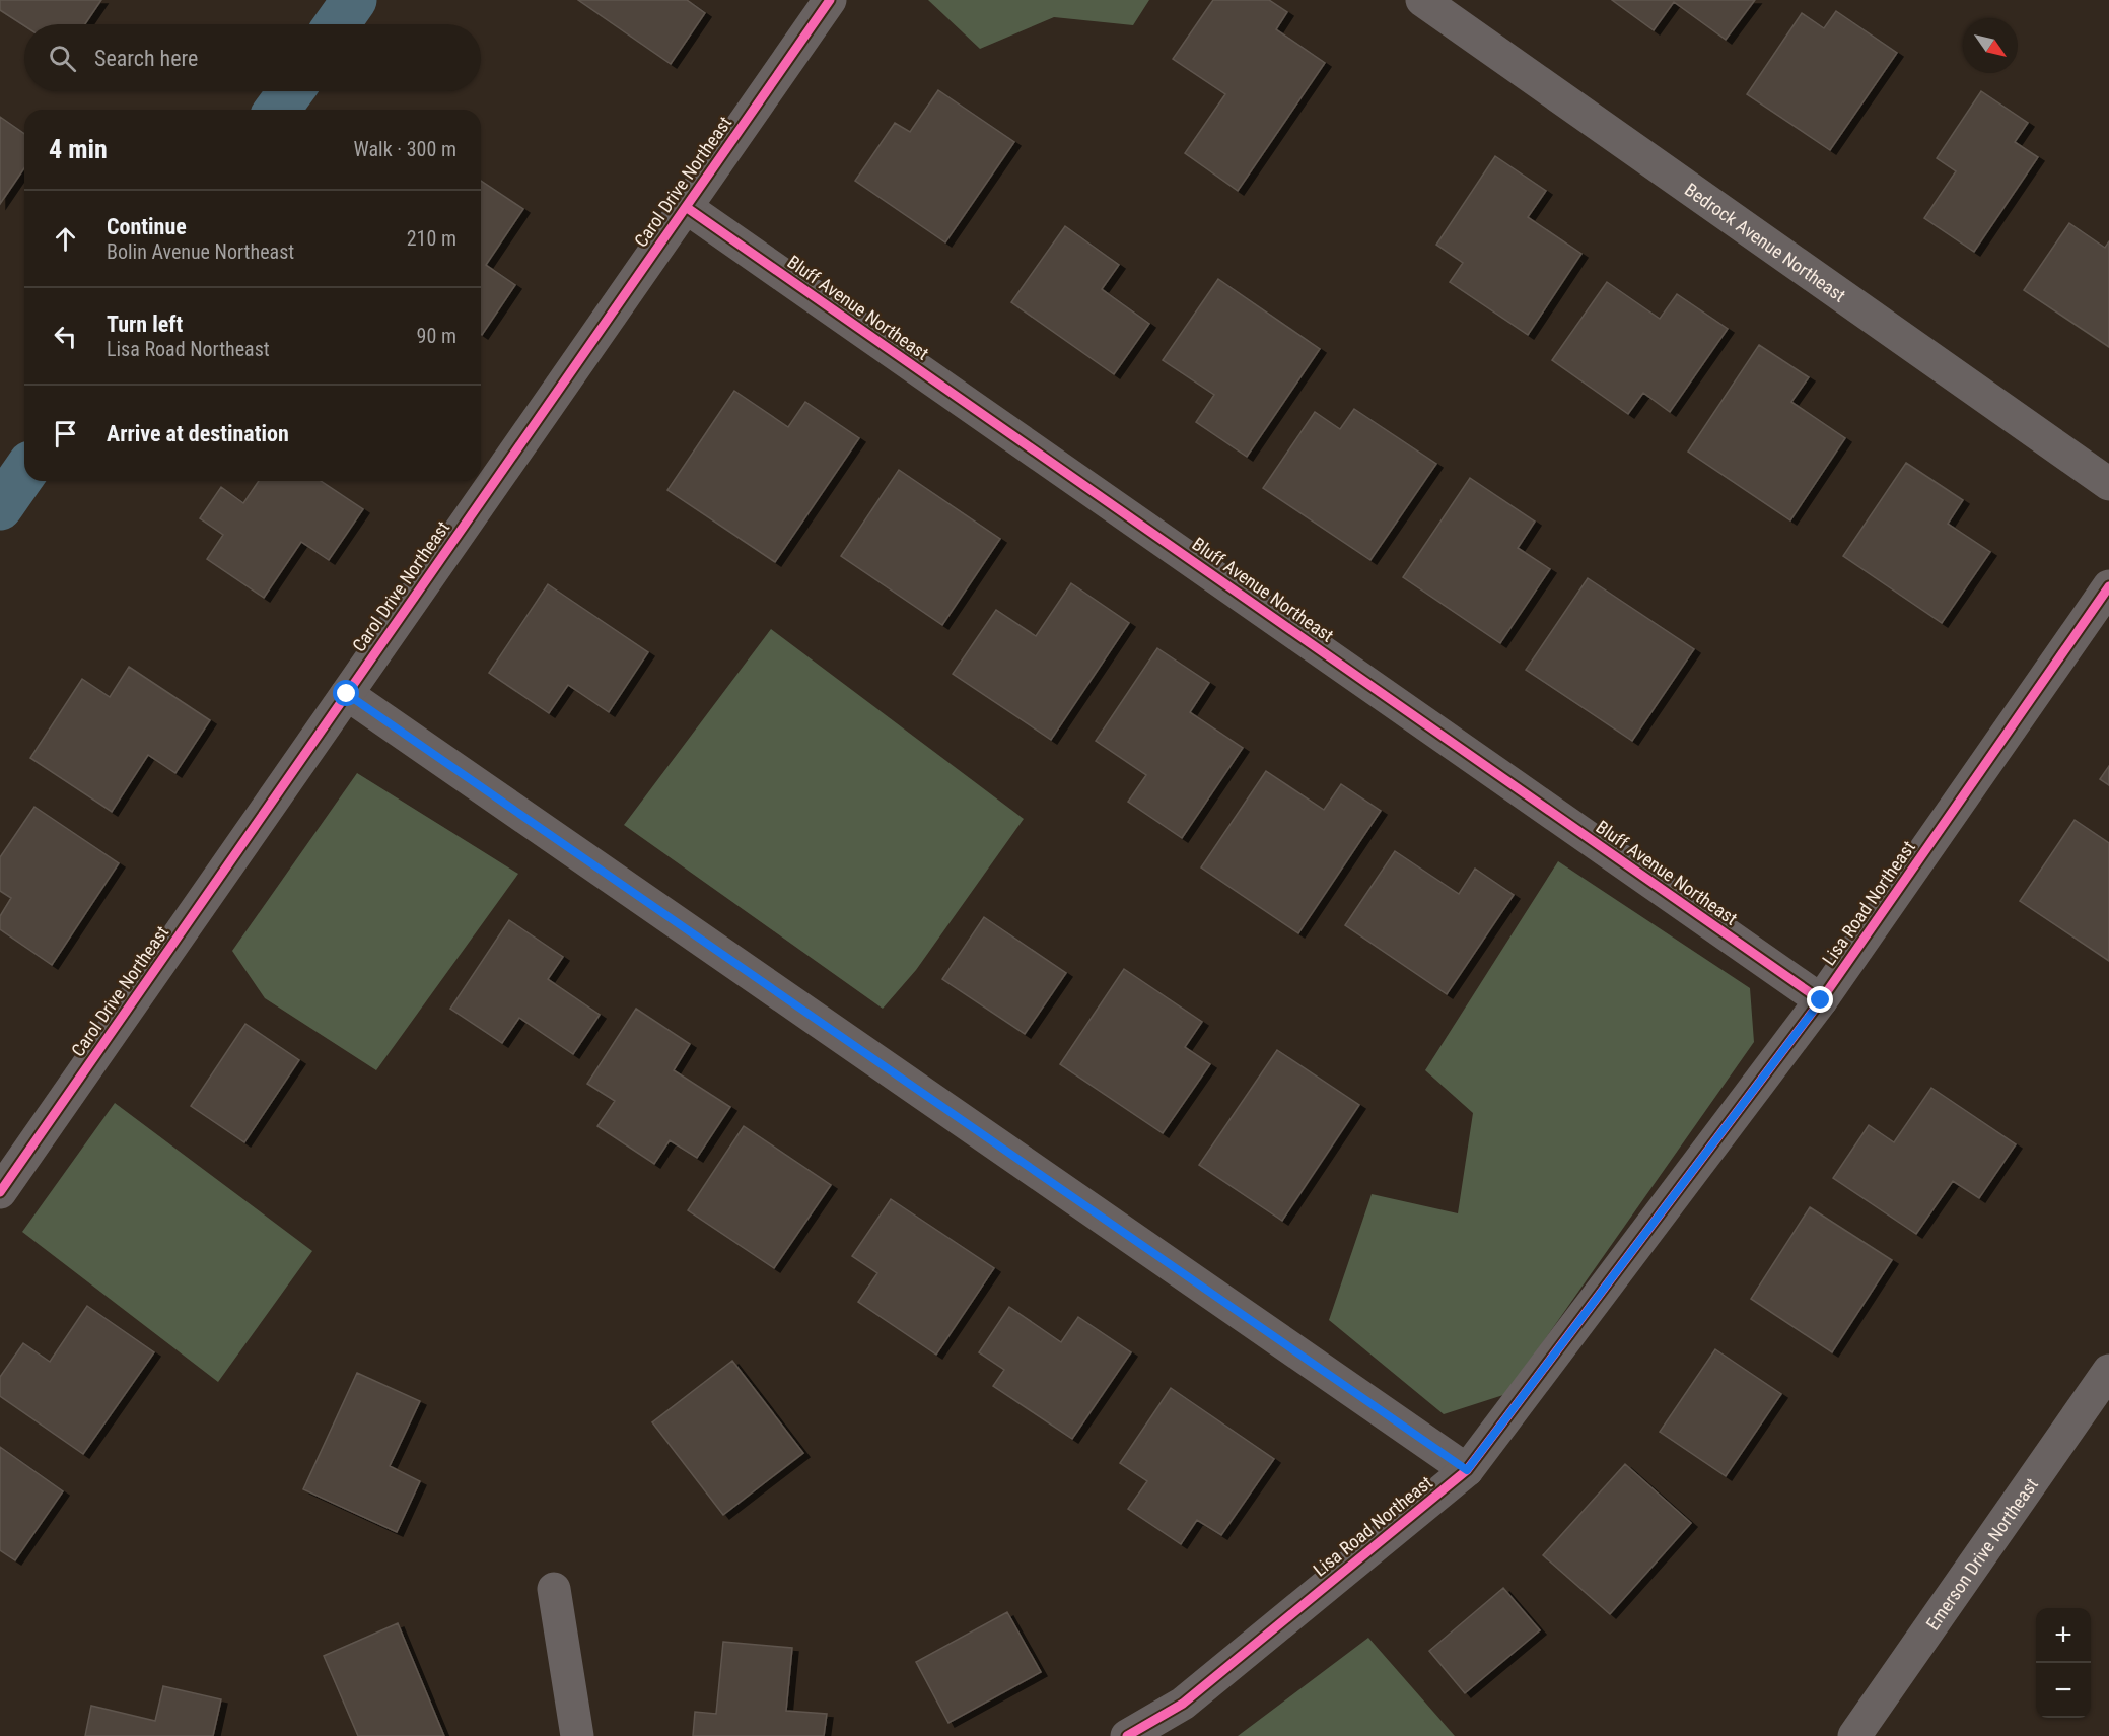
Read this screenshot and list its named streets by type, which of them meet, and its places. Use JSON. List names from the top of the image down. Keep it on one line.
{"streets":{"street":["Carol Drive Northeast","Bedrock Avenue Northeast","Bluff Avenue Northeast","Lisa Road Northeast","Emerson Drive Northeast"]},"crossings":[["Carol Drive Northeast","Bluff Avenue Northeast"],["Bluff Avenue Northeast","Lisa Road Northeast"]],"north":"bottom right","page":{"search":"Search here","heading":["4 min","Walk · 300 m"],"list":[["Continue","Bolin Avenue Northeast","210 m"],["Turn left","Lisa Road Northeast","90 m"],"Arrive at destination"],"map_buttons":["+","−"]}}
